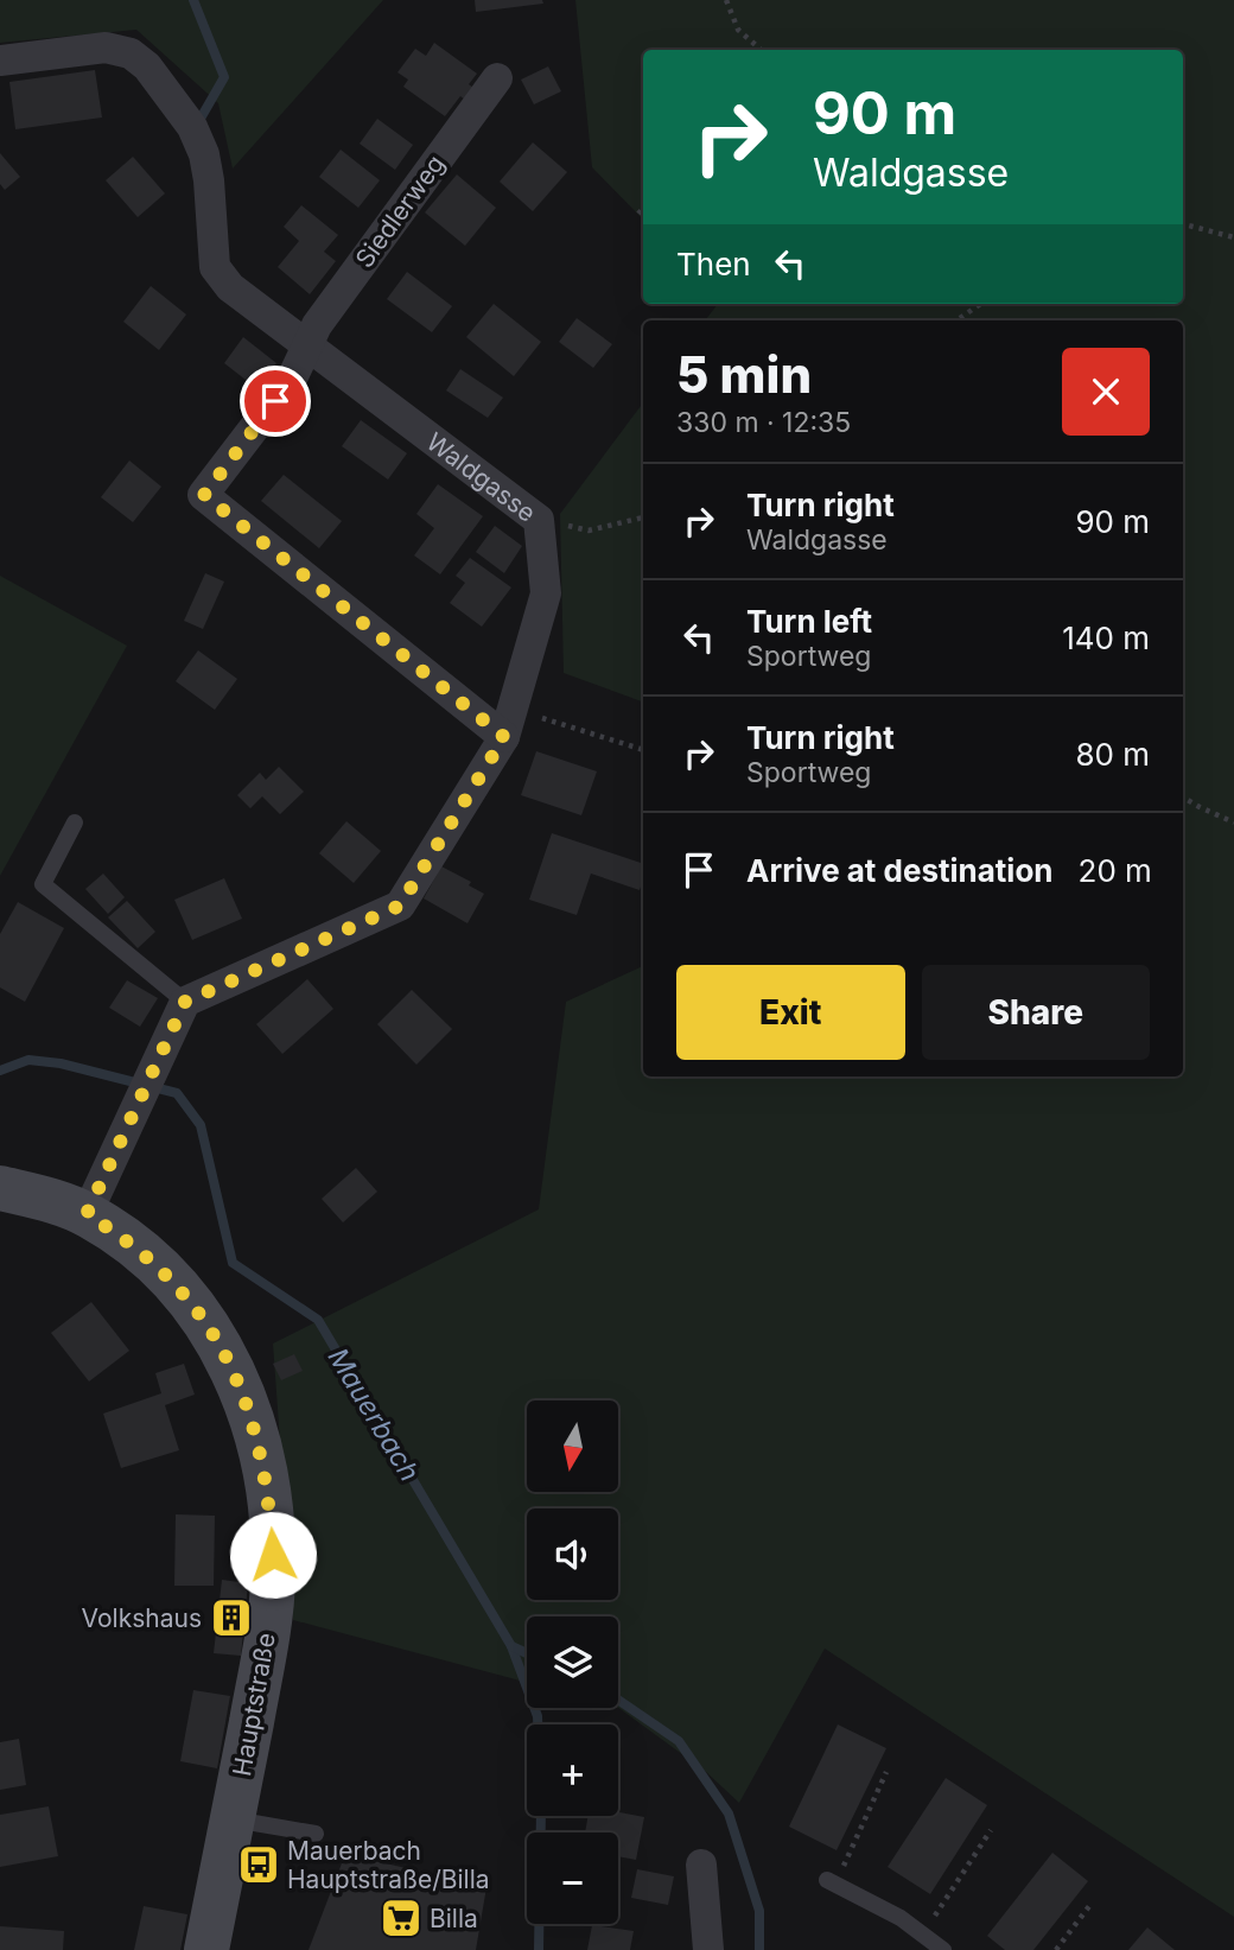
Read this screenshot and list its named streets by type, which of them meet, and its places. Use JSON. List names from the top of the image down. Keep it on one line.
{"streets":{"main road":["Hauptstraße"],"street":["Siedlerweg","Waldgasse"]},"crossings":[["Siedlerweg","Waldgasse"]],"water":["Mauerbach"],"places":{"building":["Volkshaus"],"bus stop":["Mauerbach Hauptstraße/Billa"],"supermarket":["Billa"]},"north":"bottom","page":{"turn":["90 m","Waldgasse"],"then":"Then","heading":["5 min","330 m · 12:35"],"list":[{"name":"Turn right","note":"Waldgasse","value":"90 m"},{"name":"Turn left","note":"Sportweg","value":"140 m"},{"name":"Turn right","note":"Sportweg","value":"80 m"},{"name":"Arrive at destination","value":"20 m"}],"buttons":["Exit","Share"],"map_buttons":["+","−"]}}
